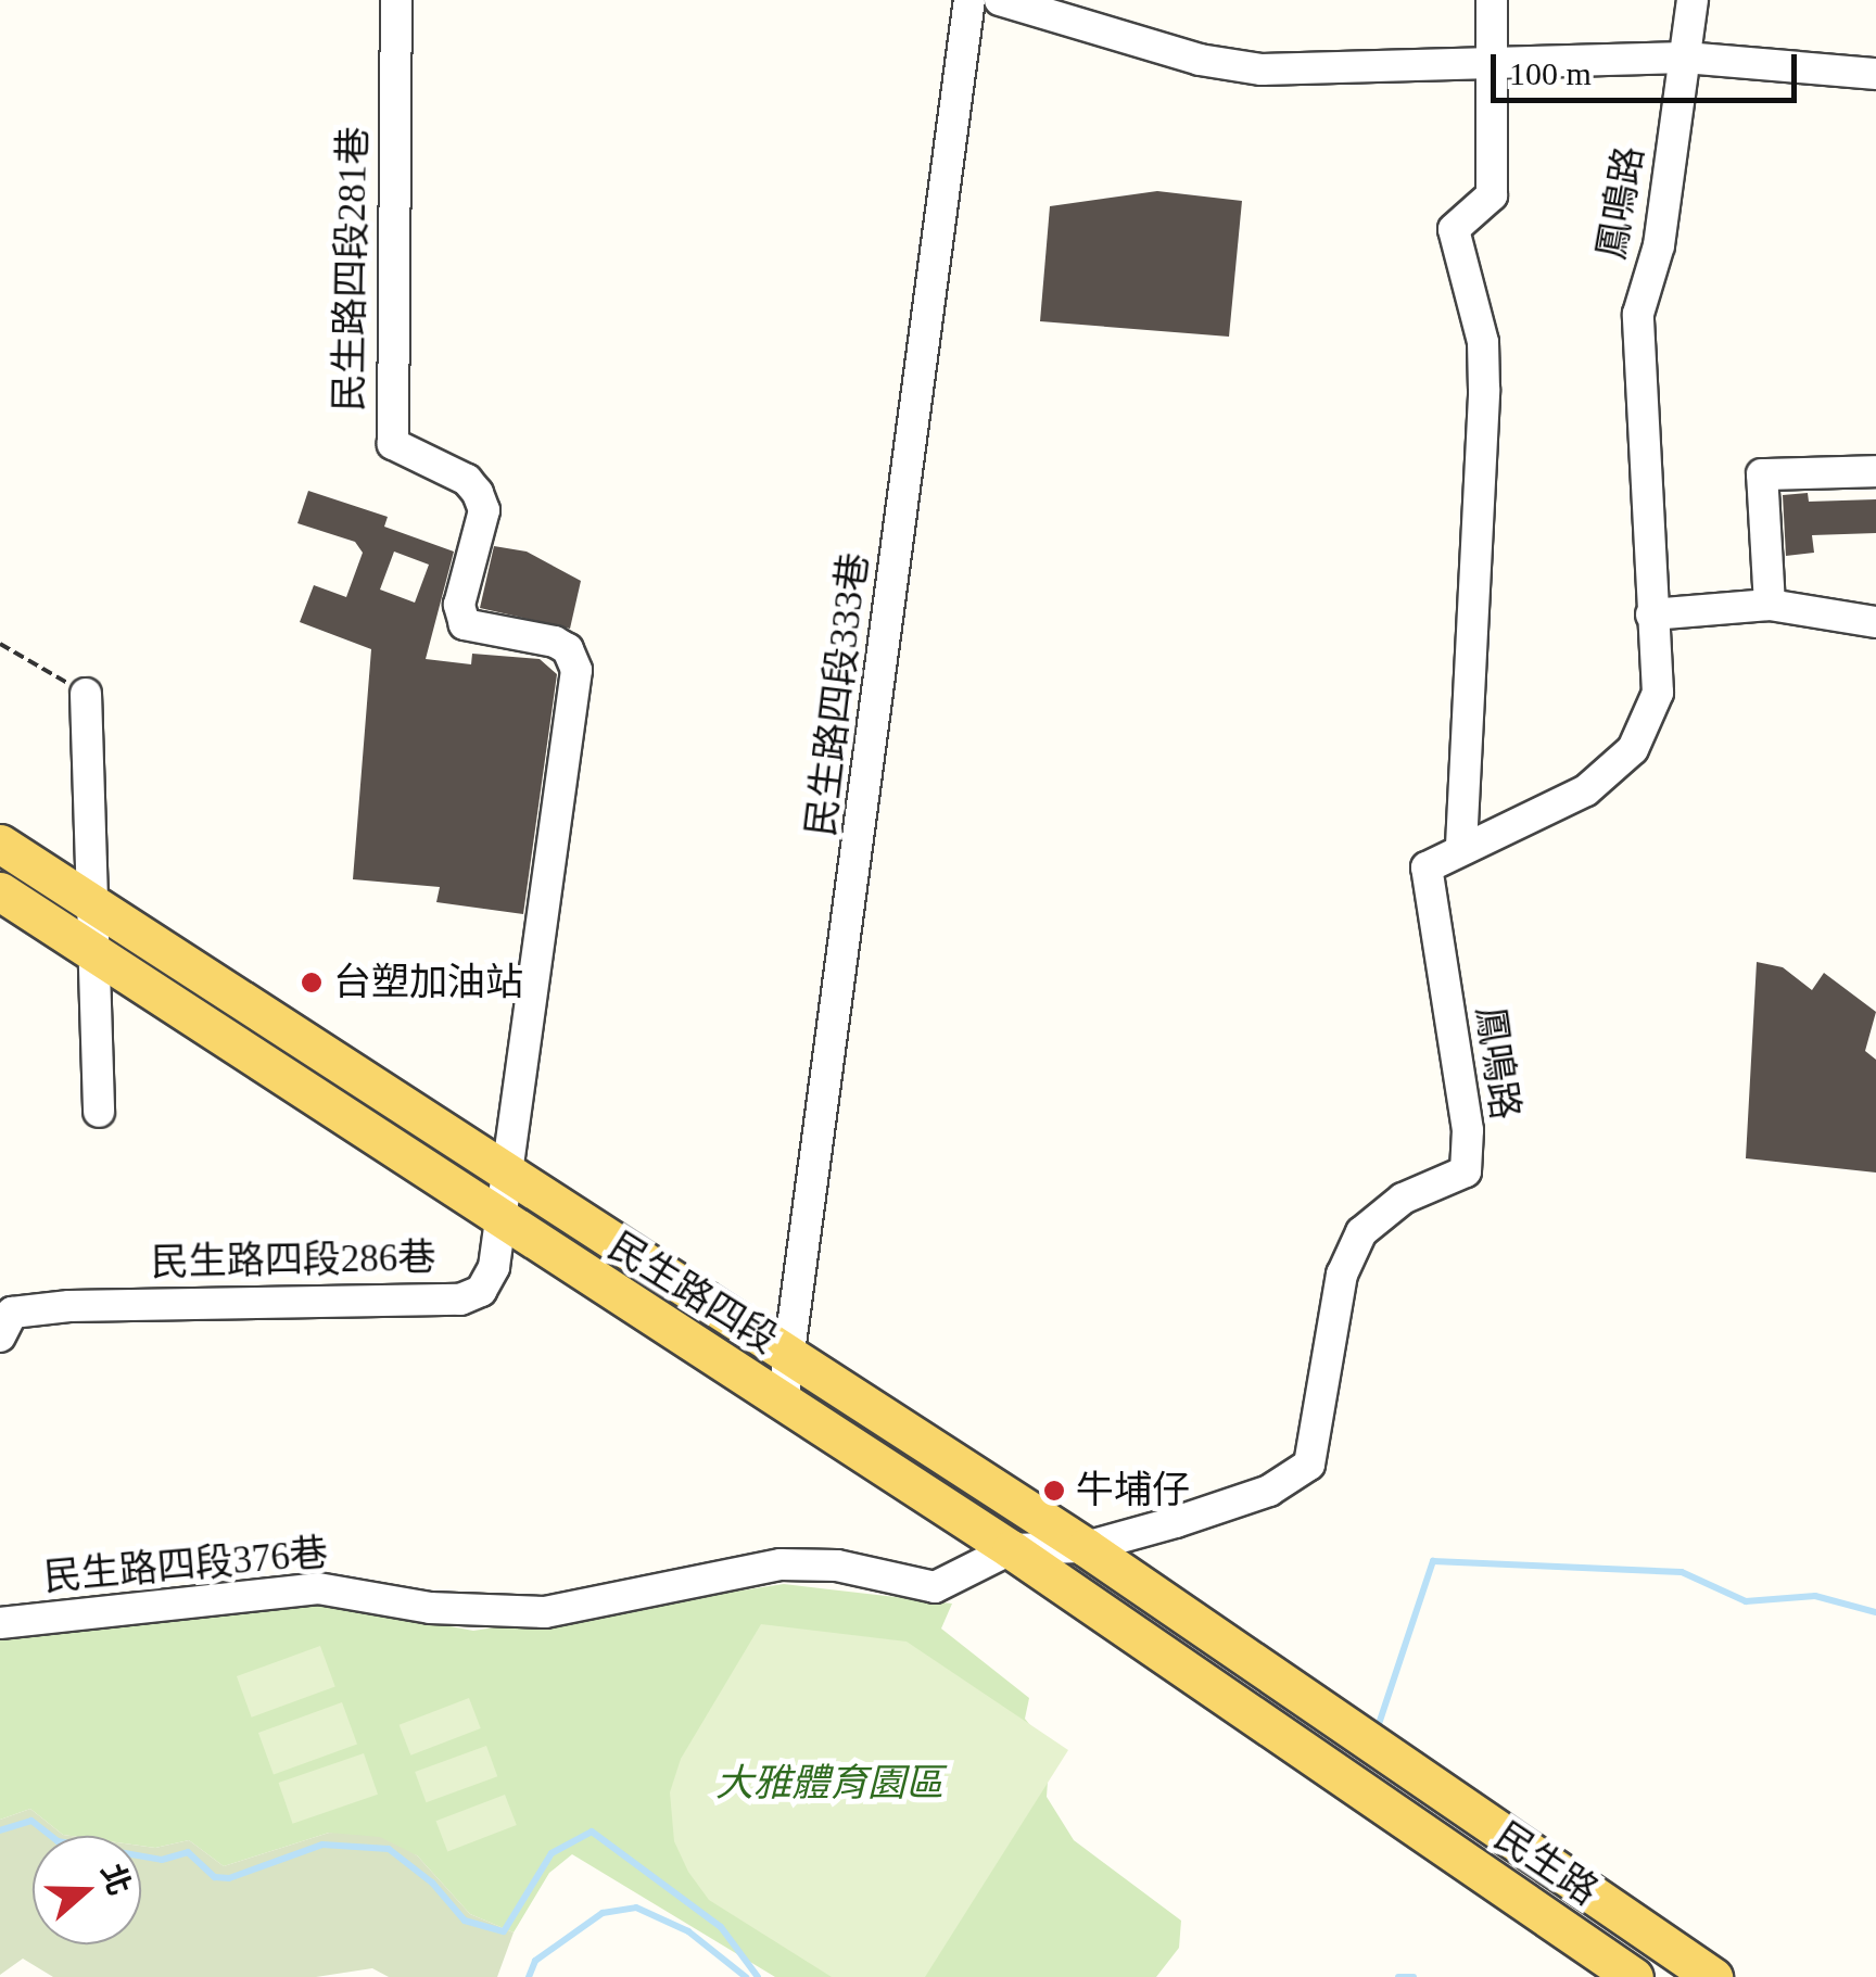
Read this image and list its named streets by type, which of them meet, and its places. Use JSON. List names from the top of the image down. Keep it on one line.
{"streets":{"main road":["民生路四段","民生路"],"street":["鳳鳴路","民生路四段281巷","民生路四段333巷","民生路四段286巷","民生路四段376巷"]},"crossings":[["鳳鳴路","民生路四段"],["鳳鳴路","民生路四段376巷"],["民生路四段281巷","民生路四段286巷"],["民生路四段281巷","民生路四段"],["民生路四段333巷","民生路四段"],["民生路四段286巷","民生路四段"],["民生路四段","民生路四段376巷"],["民生路四段","民生路"]],"parks":["大雅體育園區"],"places":["台塑加油站","牛埔仔"],"scale_bar":"100 m","north":"right"}
